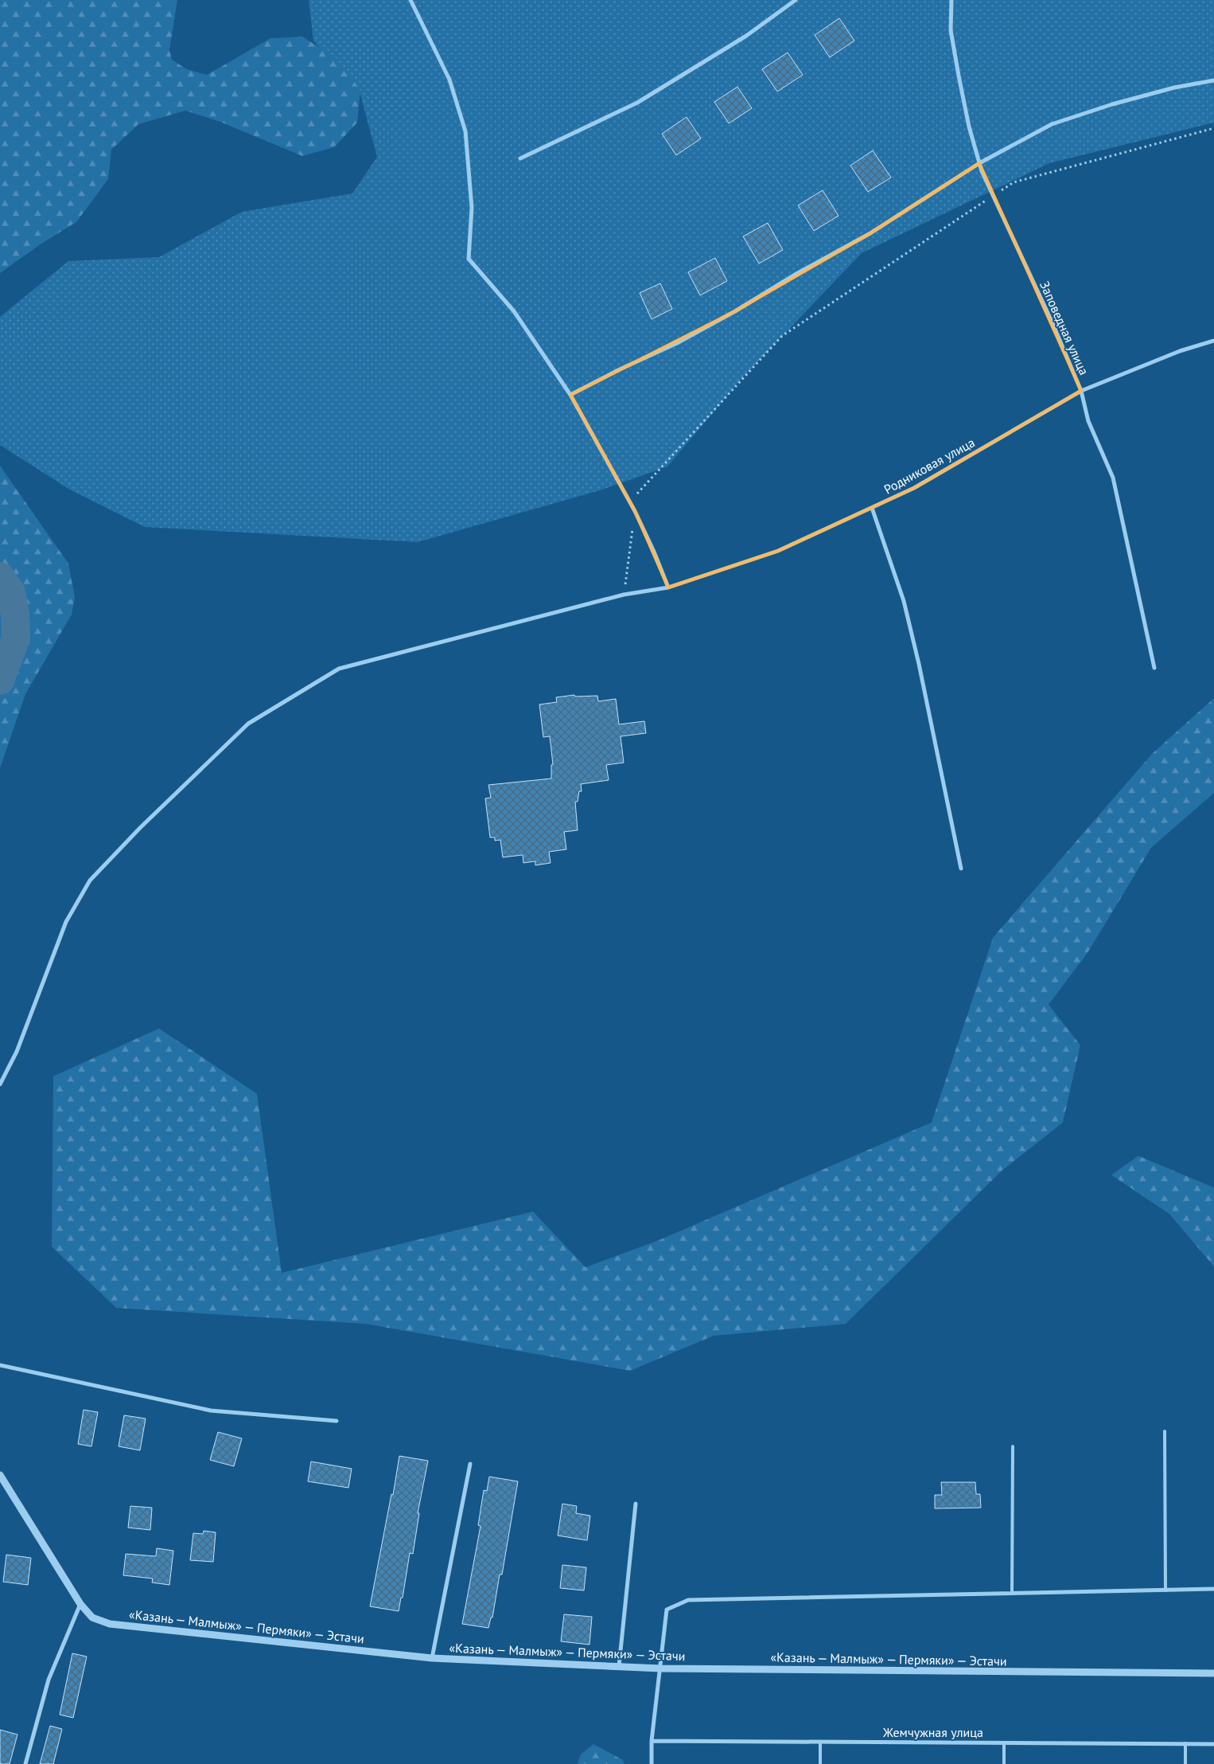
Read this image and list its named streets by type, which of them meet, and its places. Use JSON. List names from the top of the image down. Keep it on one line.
{"streets":{"street":["Заповедная улица","Родниковая улица","«Казань — Малмыж» — Пермяки» — Эстачи","Жемчужная улица"]},"crossings":[["Заповедная улица","Родниковая улица"]]}
